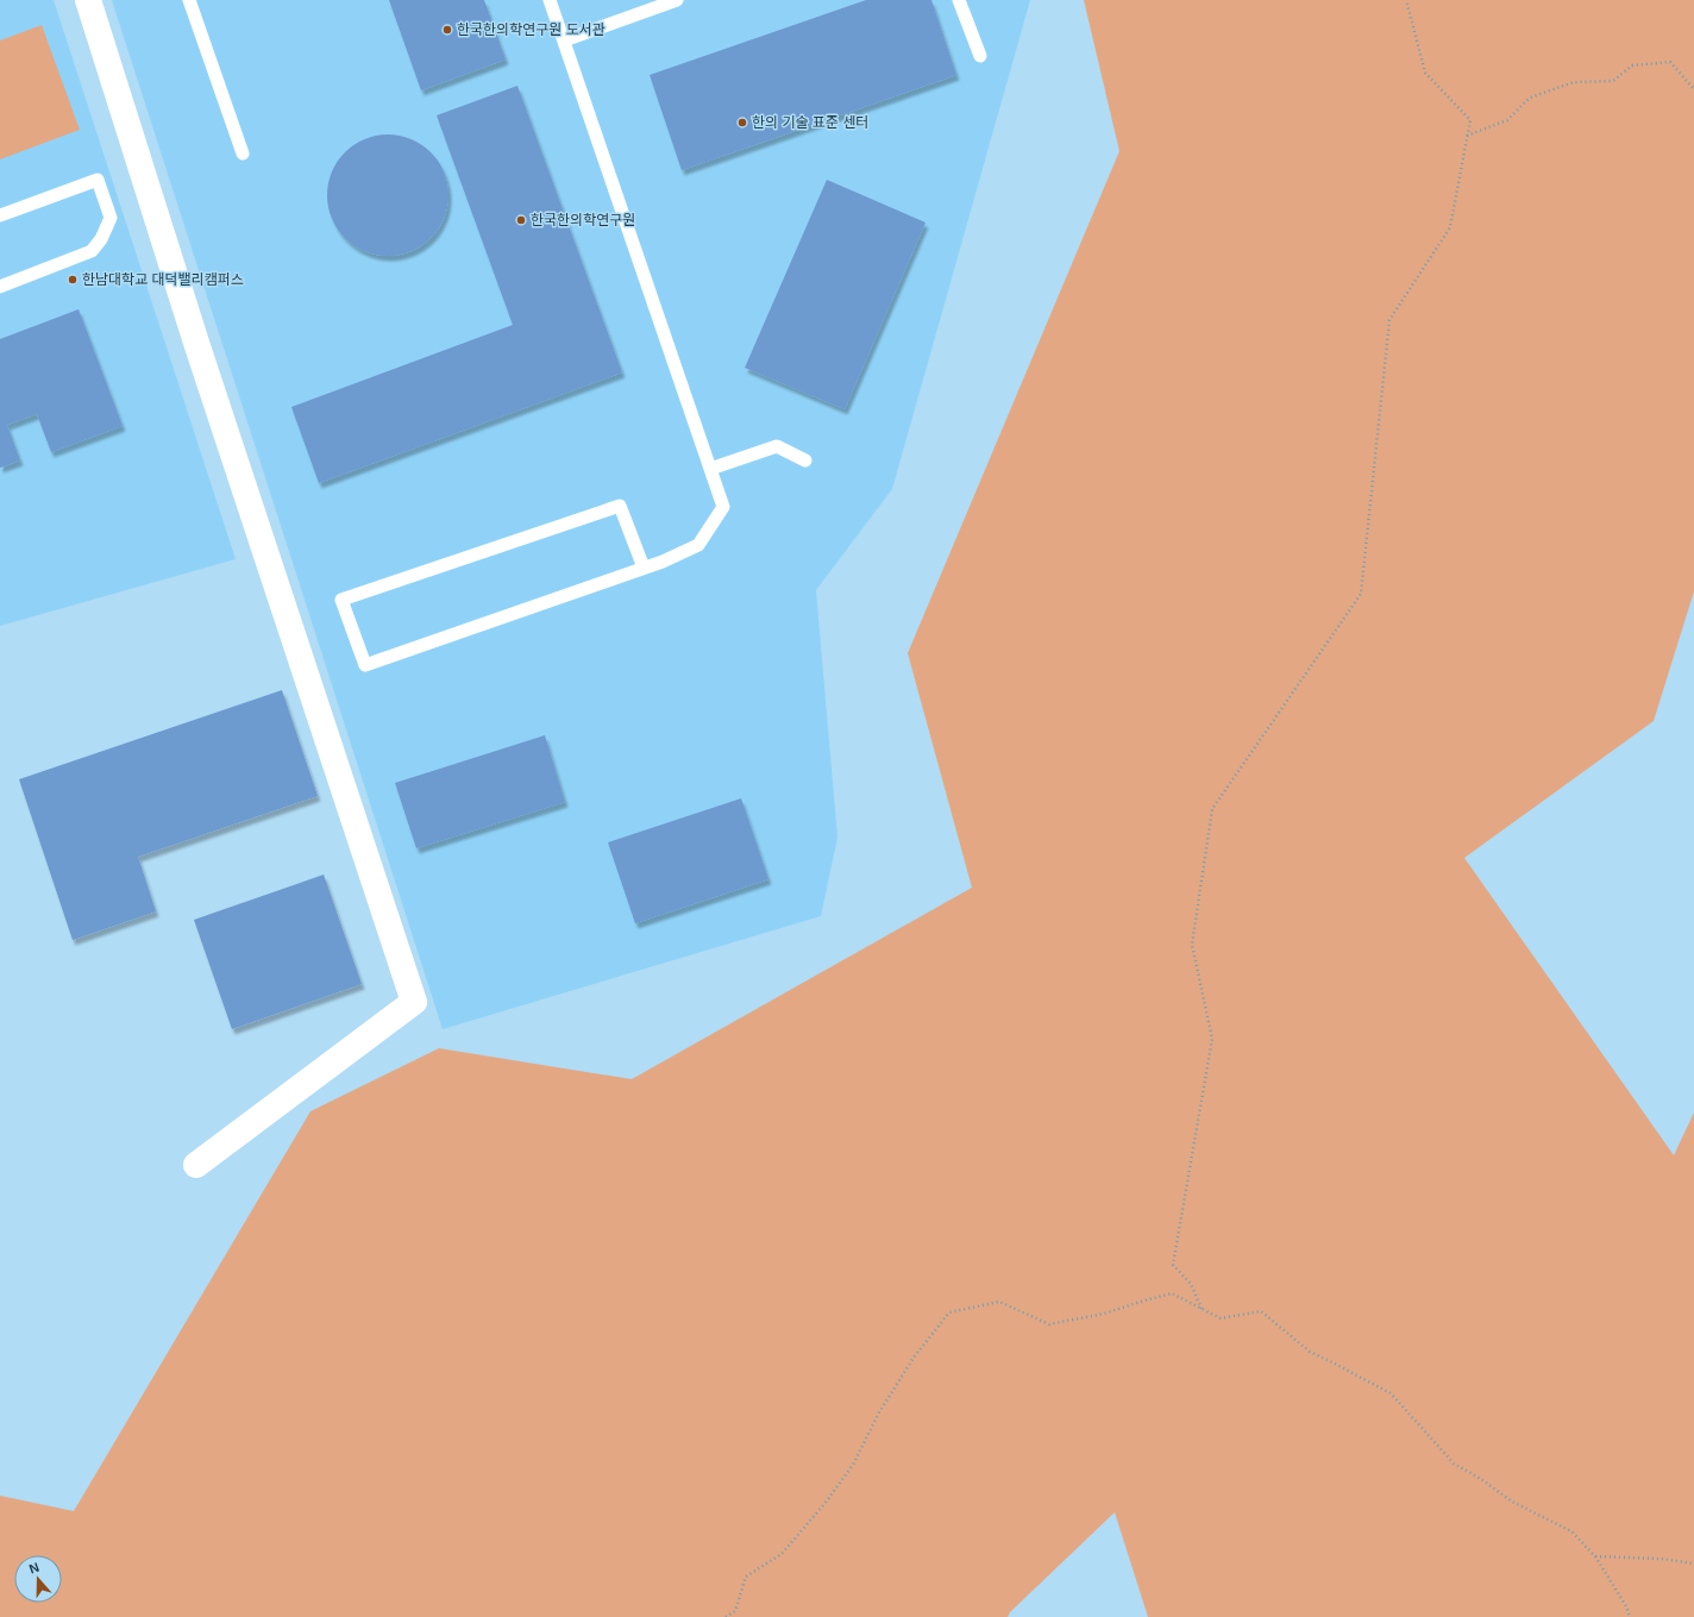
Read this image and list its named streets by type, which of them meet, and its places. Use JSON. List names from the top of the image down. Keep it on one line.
{"places":["한국한의학연구원 도서관","한의 기술 표준 센터","한국한의학연구원","한남대학교 대덕밸리캠퍼스"],"north":"top"}
